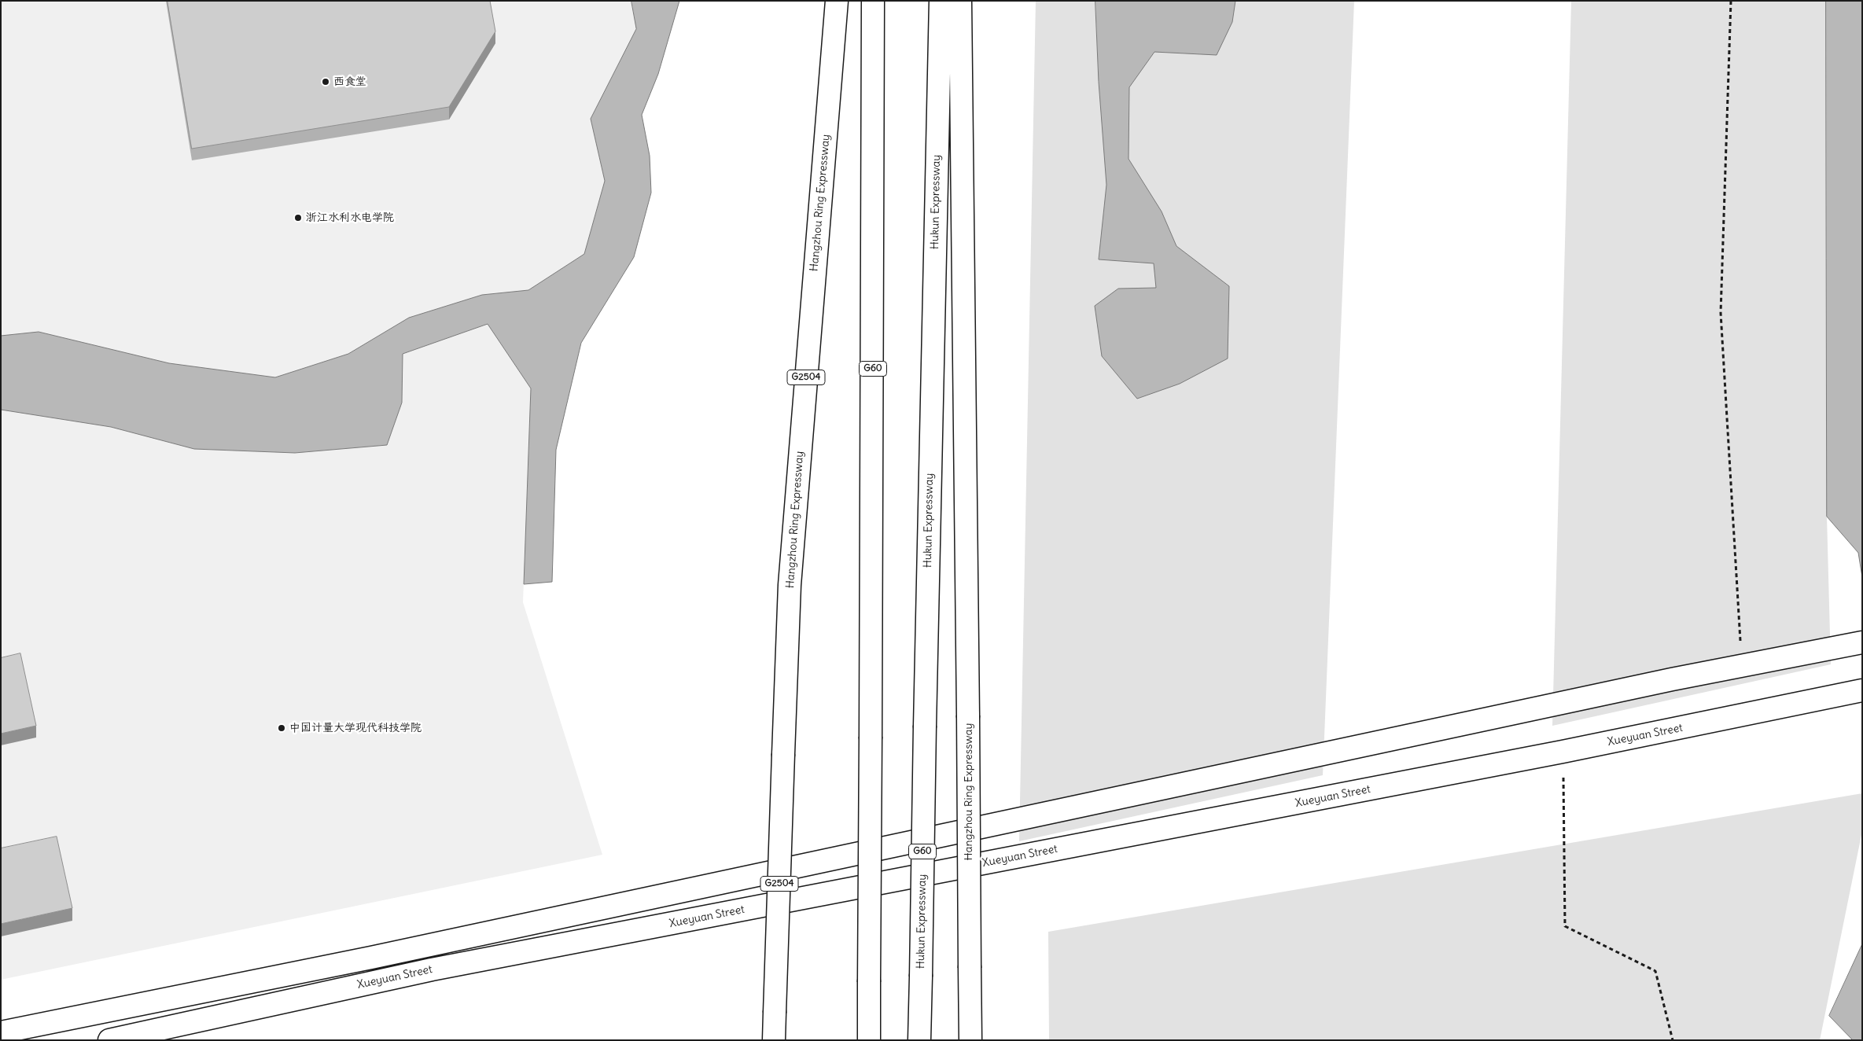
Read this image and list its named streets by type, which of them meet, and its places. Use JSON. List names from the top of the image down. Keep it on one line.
{"streets":{"main road":["Hukun Expressway","Hangzhou Ring Expressway","G60","G2504","Xueyuan Street"]},"places":["西食堂","浙江水利水电学院","中国计量大学现代科技学院"]}
